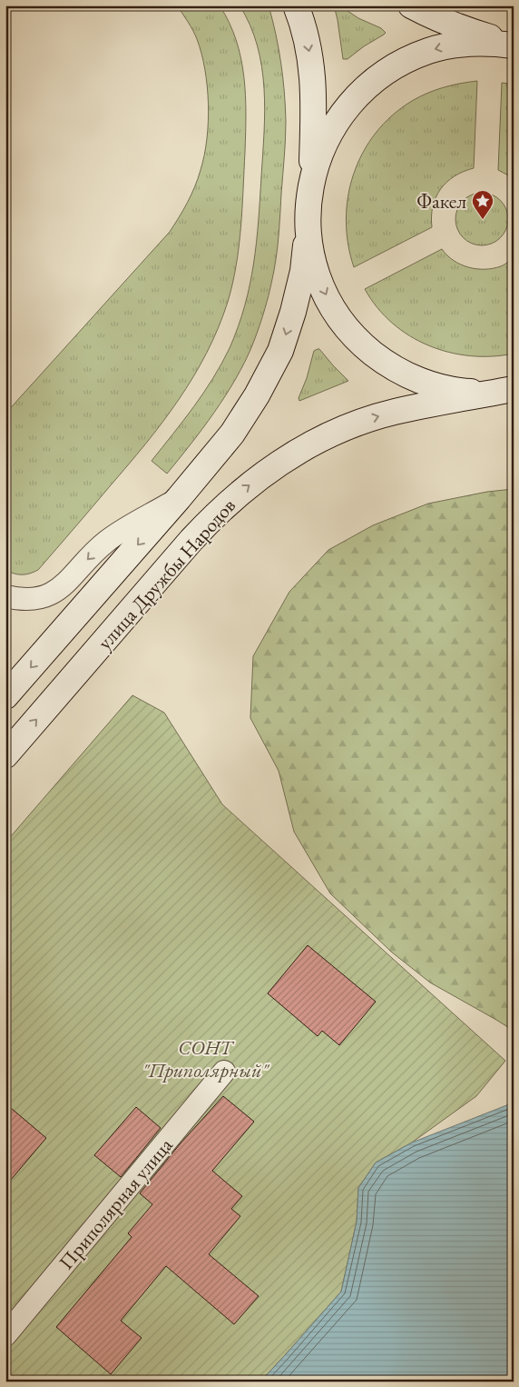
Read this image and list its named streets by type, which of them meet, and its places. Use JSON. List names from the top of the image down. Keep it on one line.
{"streets":{"main road":["улица Дружбы Народов"],"lane":["Приполярная улица"]},"parks":["СОНТ \"Приполярный\""],"places":{"place":["Факел"]}}
